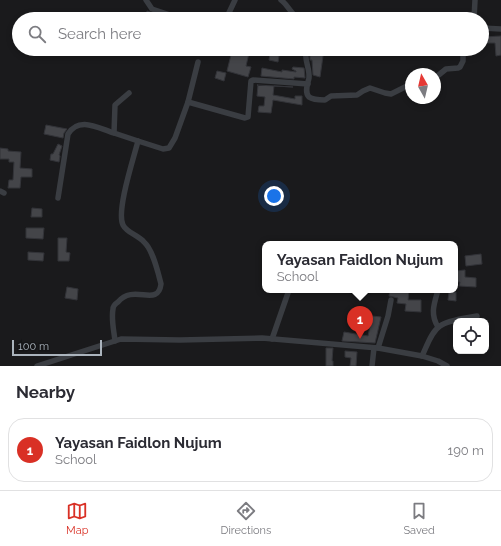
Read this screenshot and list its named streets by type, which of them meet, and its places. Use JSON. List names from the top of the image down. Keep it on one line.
{"scale_bar":"100 m","north":"top","page":{"search":"Search here","popup":["Yayasan Faidlon Nujum","School"],"pins":"1","scale":"100 m","heading":"Nearby","list":[{"mark":"1","name":"Yayasan Faidlon Nujum","note":"School","value":"190 m"}],"nav":["Map","Directions","Saved"]}}
